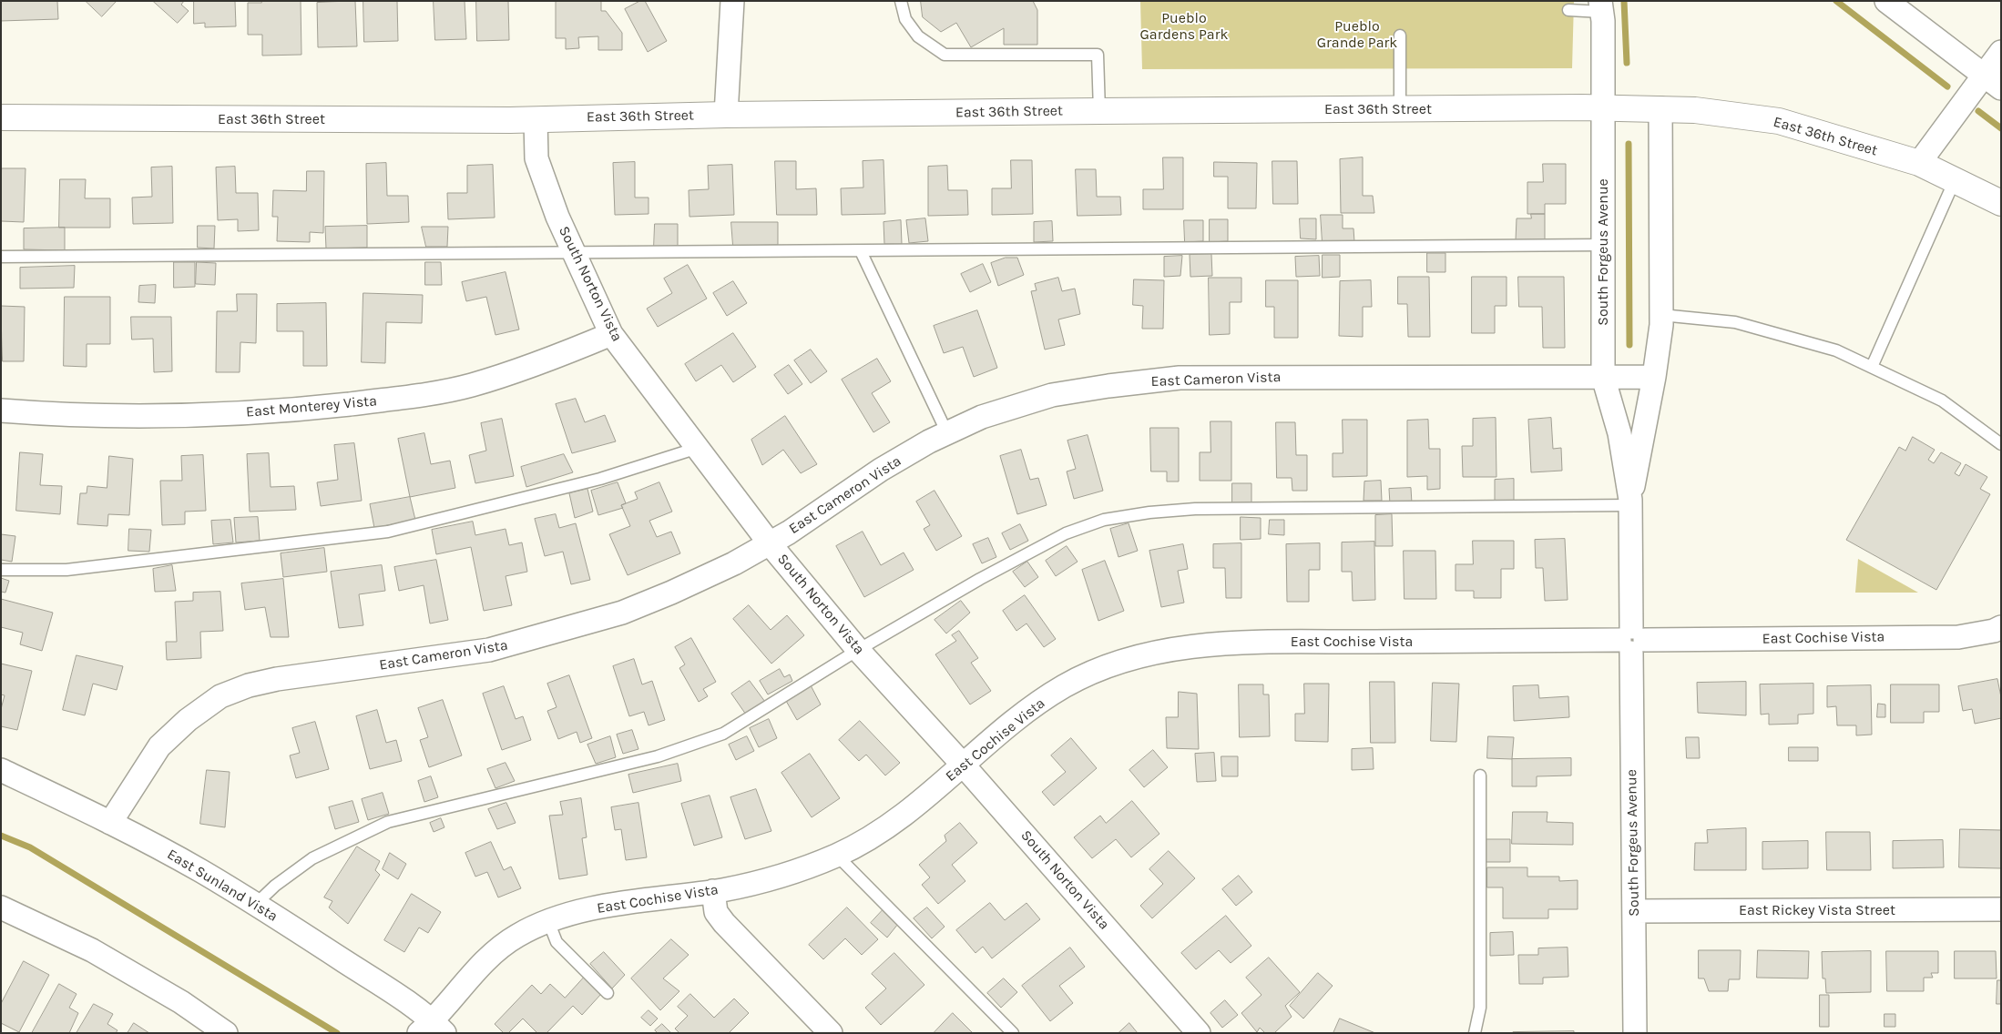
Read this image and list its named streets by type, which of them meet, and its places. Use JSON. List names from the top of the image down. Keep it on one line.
{"streets":{"main road":["East 36th Street"],"street":["South Forgeus Avenue","South Norton Vista","East Cameron Vista","East Monterey Vista","East Cochise Vista","East Sunland Vista","East Rickey Vista Street"]},"crossings":[["East 36th Street","South Forgeus Avenue"],["East 36th Street","South Norton Vista"],["South Forgeus Avenue","East Cameron Vista"],["South Forgeus Avenue","East Cochise Vista"],["South Forgeus Avenue","East Rickey Vista Street"],["South Norton Vista","East Cameron Vista"],["South Norton Vista","East Monterey Vista"],["South Norton Vista","East Cochise Vista"],["East Cameron Vista","East Sunland Vista"],["East Cochise Vista","East Sunland Vista"]],"parks":["Pueblo Gardens Park","Pueblo Grande Park"]}
